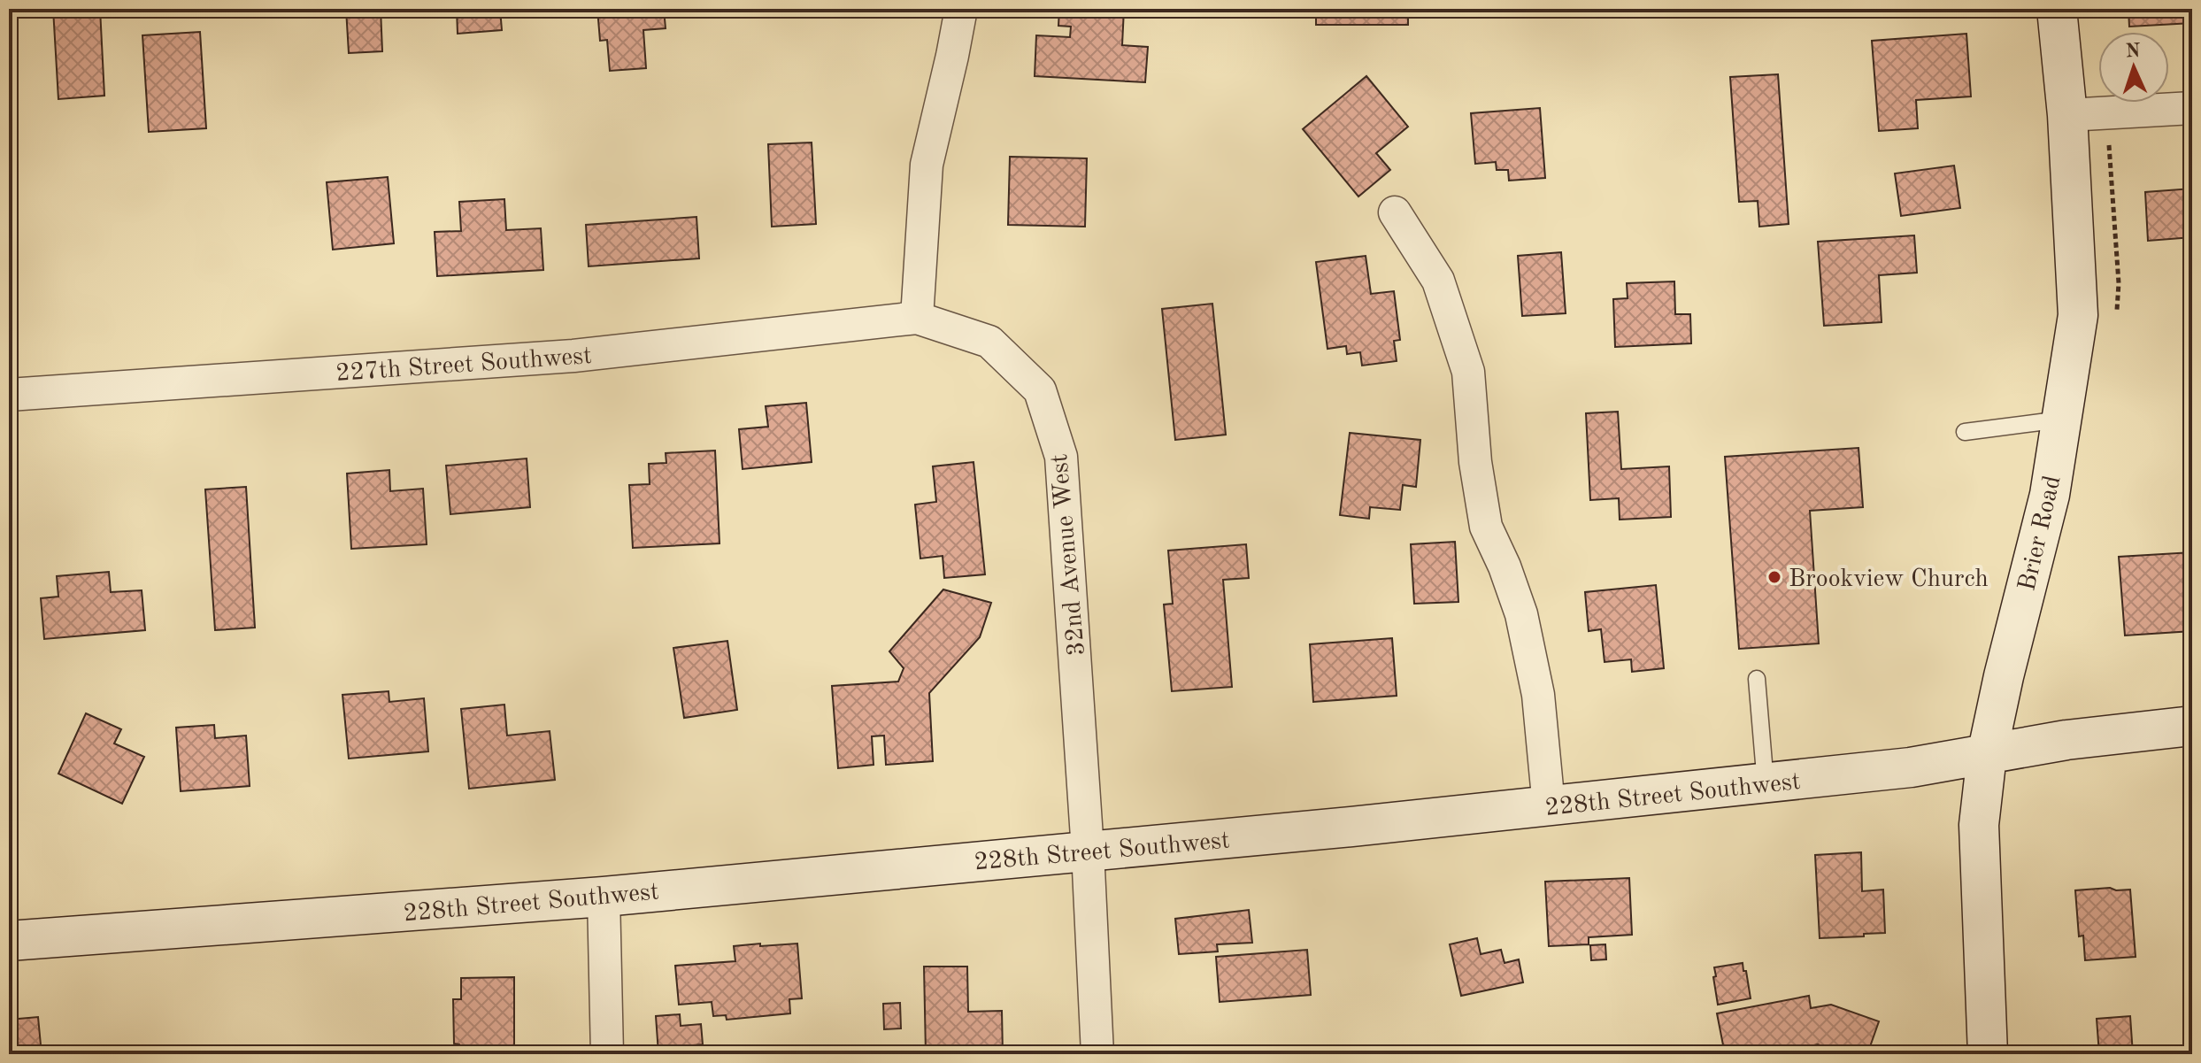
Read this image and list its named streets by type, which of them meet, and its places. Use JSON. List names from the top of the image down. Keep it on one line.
{"streets":{"main road":["Brier Road","228th Street Southwest"],"street":["227th Street Southwest","32nd Avenue West"]},"crossings":[["227th Street Southwest","32nd Avenue West"],["Brier Road","228th Street Southwest"],["32nd Avenue West","228th Street Southwest"]],"places":["Brookview Church"],"north":"top"}
